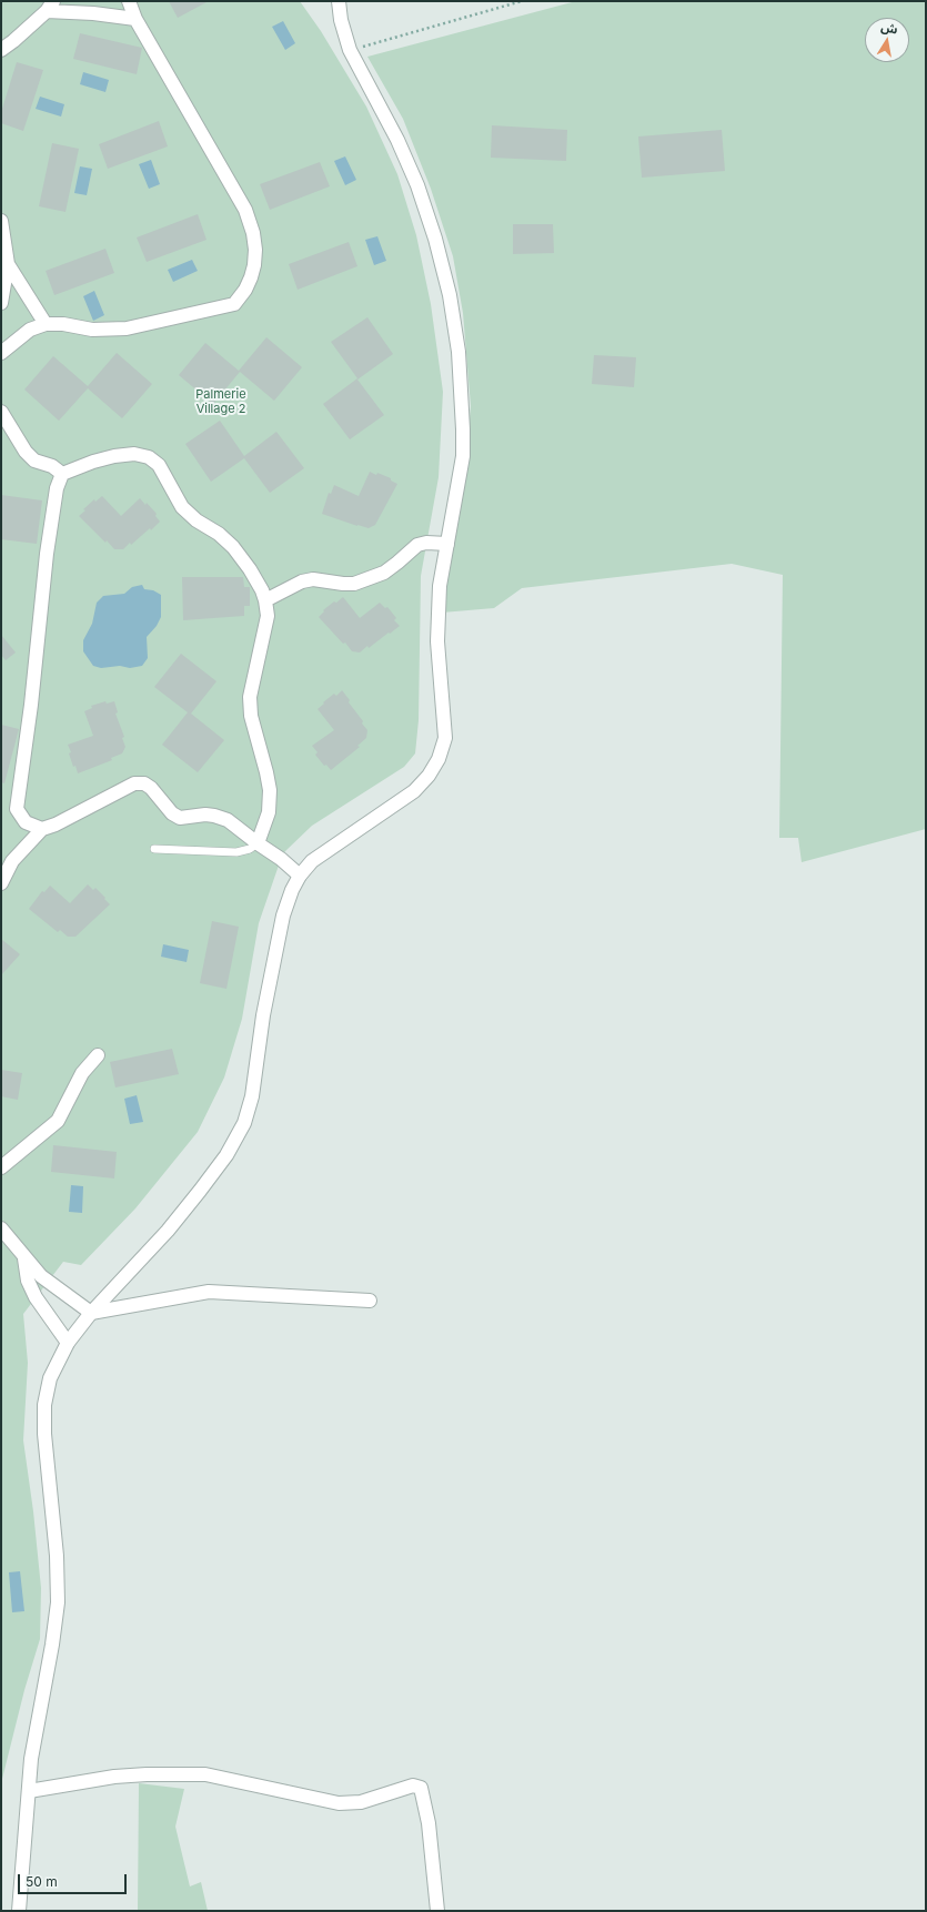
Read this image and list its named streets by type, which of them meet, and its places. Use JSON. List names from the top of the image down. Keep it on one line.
{"parks":["Palmerie Village 2"],"scale_bar":"50 m","north":"top"}
